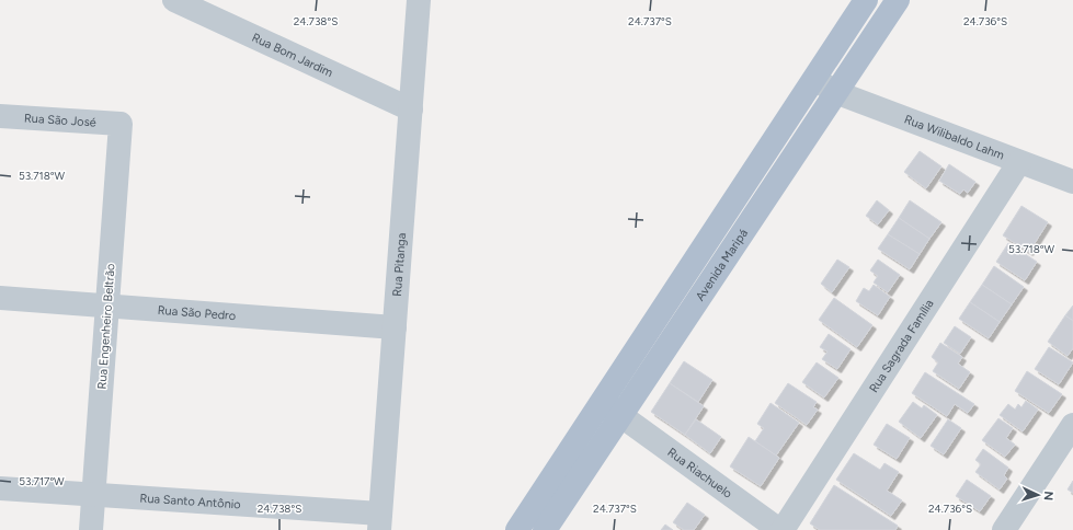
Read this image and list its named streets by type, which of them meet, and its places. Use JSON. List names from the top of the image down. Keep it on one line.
{"streets":{"main road":["Avenida Maripá"],"street":["Rua Bom Jardim","Rua São José","Rua Wilibaldo Lahm","Rua Pitanga","Rua São Pedro","Rua Engenheiro Beltrão","Rua Sagrada Família","Rua Riachuelo","Rua Santo Antônio"]},"crossings":[["Rua Bom Jardim","Rua Pitanga"],["Rua São José","Rua Engenheiro Beltrão"],["Rua Wilibaldo Lahm","Avenida Maripá"],["Rua Wilibaldo Lahm","Rua Sagrada Família"],["Rua Pitanga","Rua São Pedro"],["Rua Pitanga","Rua Santo Antônio"],["Avenida Maripá","Rua Riachuelo"],["Rua São Pedro","Rua Engenheiro Beltrão"],["Rua Engenheiro Beltrão","Rua Santo Antônio"]],"north":"right","coordinates":["24.738°S","24.737°S","24.736°S","53.718°W","53.717°W"]}
